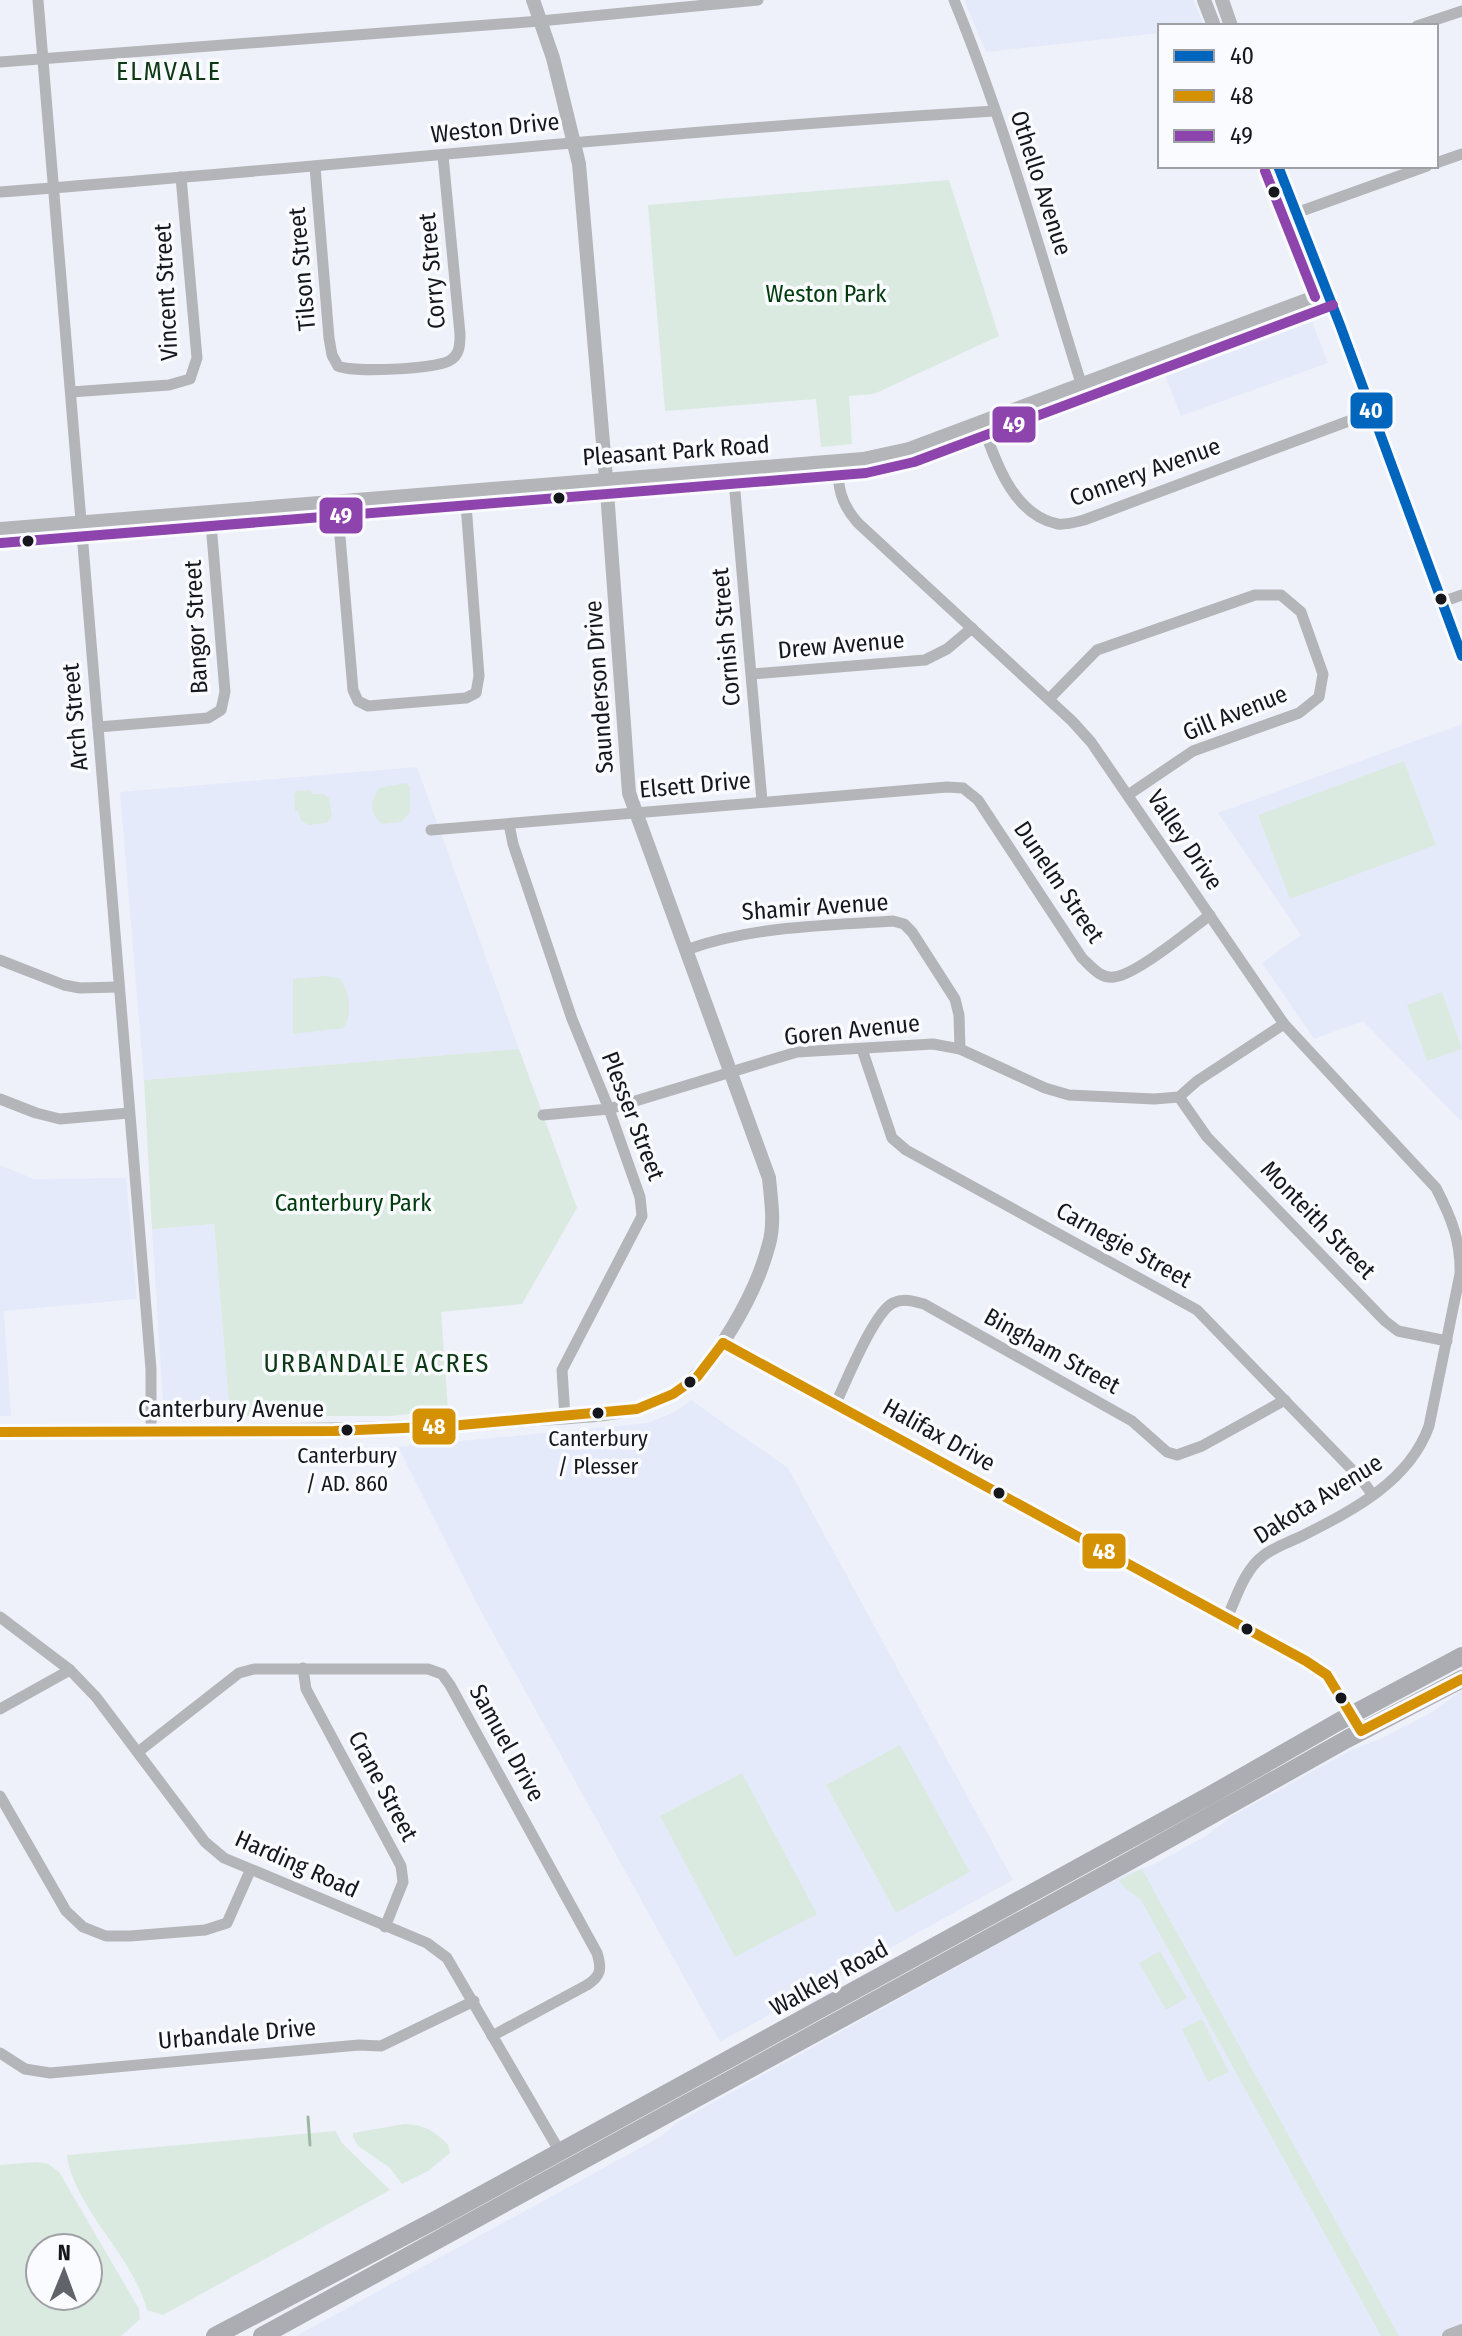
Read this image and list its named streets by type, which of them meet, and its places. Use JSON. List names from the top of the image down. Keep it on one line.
{"streets":{"main road":["Walkley Road"],"street":["Weston Drive","Othello Avenue","Tilson Street","Corry Street","Vincent Street","Pleasant Park Road","Connery Avenue","Bangor Street","Cornish Street","Drew Avenue","Saunderson Drive","Gill Avenue","Arch Street","Elsett Drive","Valley Drive","Dunelm Street","Shamir Avenue","Goren Avenue","Plesser Street","Monteith Street","Carnegie Street","Bingham Street","Canterbury Avenue","Halifax Drive","Dakota Avenue","Samuel Drive","Crane Street","Harding Road","Urbandale Drive"]},"crossings":[["Weston Drive","Othello Avenue"],["Weston Drive","Tilson Street"],["Weston Drive","Corry Street"],["Weston Drive","Vincent Street"],["Weston Drive","Saunderson Drive"],["Weston Drive","Arch Street"],["Othello Avenue","Pleasant Park Road"],["Tilson Street","Corry Street"],["Vincent Street","Arch Street"],["Pleasant Park Road","Connery Avenue"],["Pleasant Park Road","Bangor Street"],["Pleasant Park Road","Cornish Street"],["Pleasant Park Road","Saunderson Drive"],["Pleasant Park Road","Arch Street"],["Pleasant Park Road","Valley Drive"],["Bangor Street","Arch Street"],["Cornish Street","Drew Avenue"],["Cornish Street","Elsett Drive"],["Drew Avenue","Valley Drive"],["Saunderson Drive","Elsett Drive"],["Saunderson Drive","Shamir Avenue"],["Saunderson Drive","Goren Avenue"],["Saunderson Drive","Canterbury Avenue"],["Saunderson Drive","Halifax Drive"],["Gill Avenue","Valley Drive"],["Arch Street","Canterbury Avenue"],["Elsett Drive","Dunelm Street"],["Elsett Drive","Plesser Street"],["Valley Drive","Dunelm Street"],["Valley Drive","Dakota Avenue"],["Shamir Avenue","Goren Avenue"],["Goren Avenue","Plesser Street"],["Goren Avenue","Monteith Street"],["Goren Avenue","Carnegie Street"],["Plesser Street","Canterbury Avenue"],["Monteith Street","Dakota Avenue"],["Carnegie Street","Bingham Street"],["Carnegie Street","Dakota Avenue"],["Bingham Street","Halifax Drive"],["Canterbury Avenue","Halifax Drive"],["Halifax Drive","Dakota Avenue"],["Halifax Drive","Walkley Road"],["Samuel Drive","Crane Street"],["Samuel Drive","Harding Road"],["Crane Street","Harding Road"],["Harding Road","Walkley Road"],["Harding Road","Urbandale Drive"]],"districts":["ELMVALE","URBANDALE ACRES"],"parks":["Weston Park","Canterbury Park"],"places":["Canterbury / Plesser","Canterbury / AD. 860"],"lines":["transit line 40","transit line 49","transit line 48"],"legend":["40","48","49"],"north":"top"}
